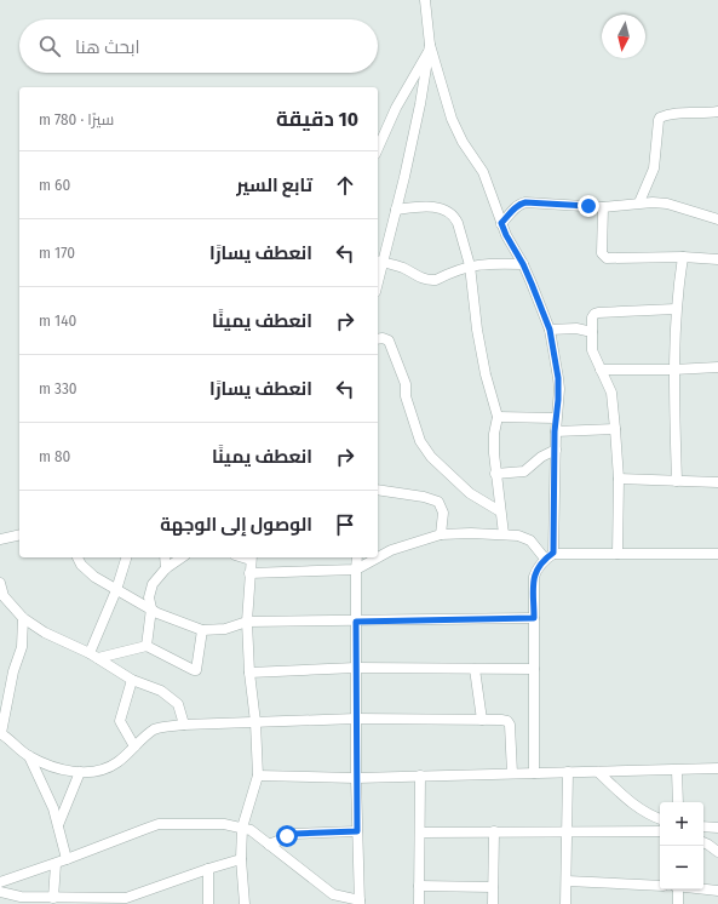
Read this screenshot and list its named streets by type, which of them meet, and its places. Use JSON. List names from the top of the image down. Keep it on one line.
{"north":"bottom","page":{"search":"ابحث هنا","heading":["10 دقيقة","سيرًا · 780 m"],"list":[["تابع السير","60 m"],["انعطف يسارًا","170 m"],["انعطف يمينًا","140 m"],["انعطف يسارًا","330 m"],["انعطف يمينًا","80 m"],"الوصول إلى الوجهة"],"map_buttons":["+","−"]}}
